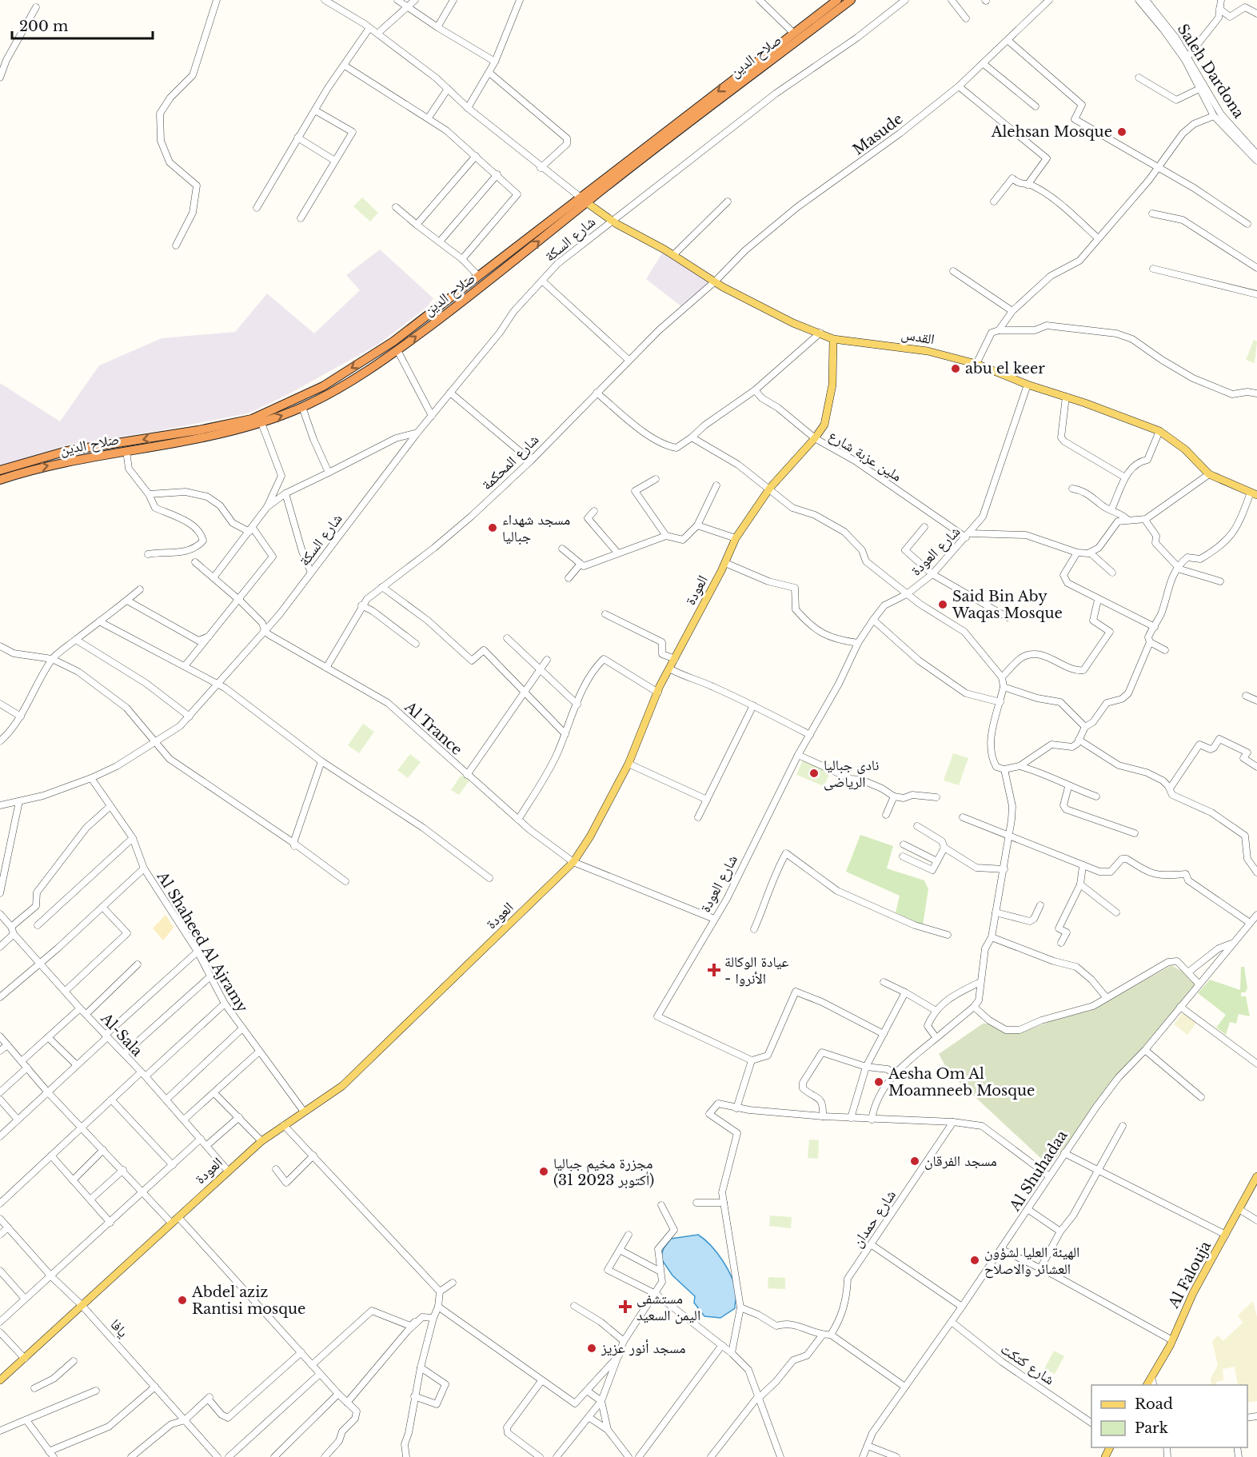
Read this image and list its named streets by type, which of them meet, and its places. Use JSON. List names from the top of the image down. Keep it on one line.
{"streets":{"highway":["صلاح الدين"],"main road":["القدس","العودة","Al Falouja"],"street":["Saleh Dardona","Masude","شارع السكة","ملين عزبة شارع","شارع المحكمة","شارع العودة","Al Trance","Al Shaheed Al Ajramy","Al-Sala","Al Shuhadaa","شارع حمدان","يافا","شارع كتكت"]},"crossings":[["صلاح الدين","القدس"],["Masude","القدس"],["Masude","شارع المحكمة"],["شارع السكة","القدس"],["شارع السكة","Al Trance"],["شارع السكة","Al Shaheed Al Ajramy"],["القدس","شارع المحكمة"],["القدس","شارع العودة"],["القدس","العودة"],["ملين عزبة شارع","شارع العودة"],["ملين عزبة شارع","العودة"],["شارع المحكمة","Al Trance"],["شارع العودة","Al Trance"],["العودة","Al Trance"],["العودة","Al Shaheed Al Ajramy"],["العودة","Al-Sala"],["العودة","يافا"],["Al Shuhadaa","شارع كتكت"]],"places":{"other":["Alehsan Mosque","abu el keer","مسجد شهداء جباليا","Said Bin Aby Waqas Mosque","نادى جباليا الرياضى","Aesha Om Al Moamneeb Mosque","مسجد الفرقان","مجزرة مخيم جباليا (31 أكتوبر 2023)","الهيئة العليا لشؤون العشائر والاصلاح","Abdel aziz Rantisi mosque","مسجد أنور عزيز"],"health":["عيادة الوكالة - الأنروا","مستشفى اليمن السعيد"]},"legend":["Road","Park"],"scale_bar":"200 m"}
